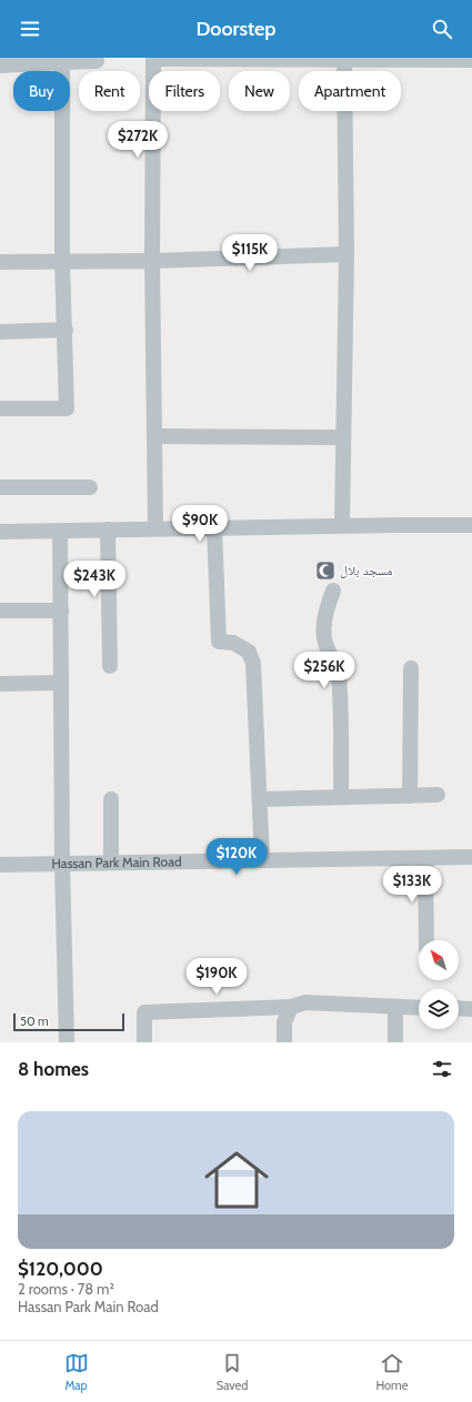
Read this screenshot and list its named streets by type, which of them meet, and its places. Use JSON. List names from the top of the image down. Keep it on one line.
{"streets":{"street":["Hassan Park Main Road"]},"places":{"mosque":["مسجد بلال"]},"scale_bar":"50 m","north":"top left","page":{"header":"Doorstep","chip":["Buy","Rent","Filters","New","Apartment"],"price":["$272K","$115K","$90K","$243K","$256K","$120K","$133K","$190K"],"scale":"50 m","heading":"8 homes","list":[{"name":"$120,000","note":"2 rooms · 78 m² · Hassan Park Main Road"}],"tabs":["Map","Saved","Home"]}}
